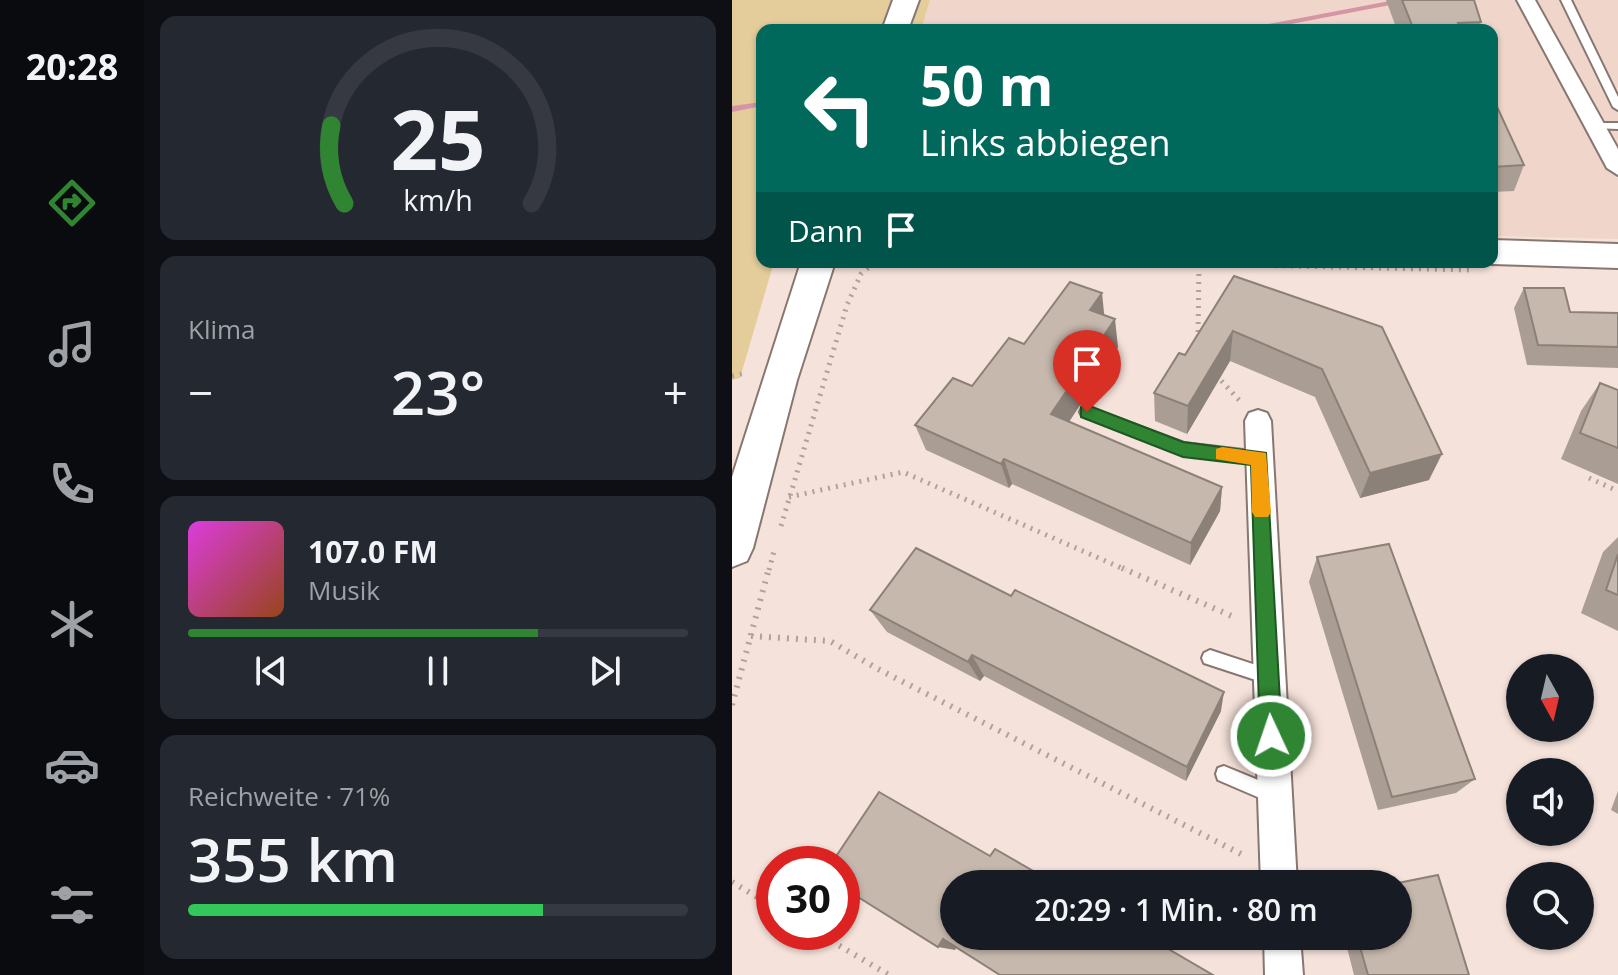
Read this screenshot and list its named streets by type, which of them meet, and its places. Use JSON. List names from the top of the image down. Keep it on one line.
{"north":"bottom","page":{"tabs":"20:28","turn":["50 m","Links abbiegen"],"then":"Dann","tile":["Klima",["Reichweite · 71%","355 km"]],"heat":["−","23°","+"],"song":["107.0 FM","Musik"],"limit":"30","trip":"20:29 · 1 Min. · 80 m","gauge":["25","km/h"]}}
